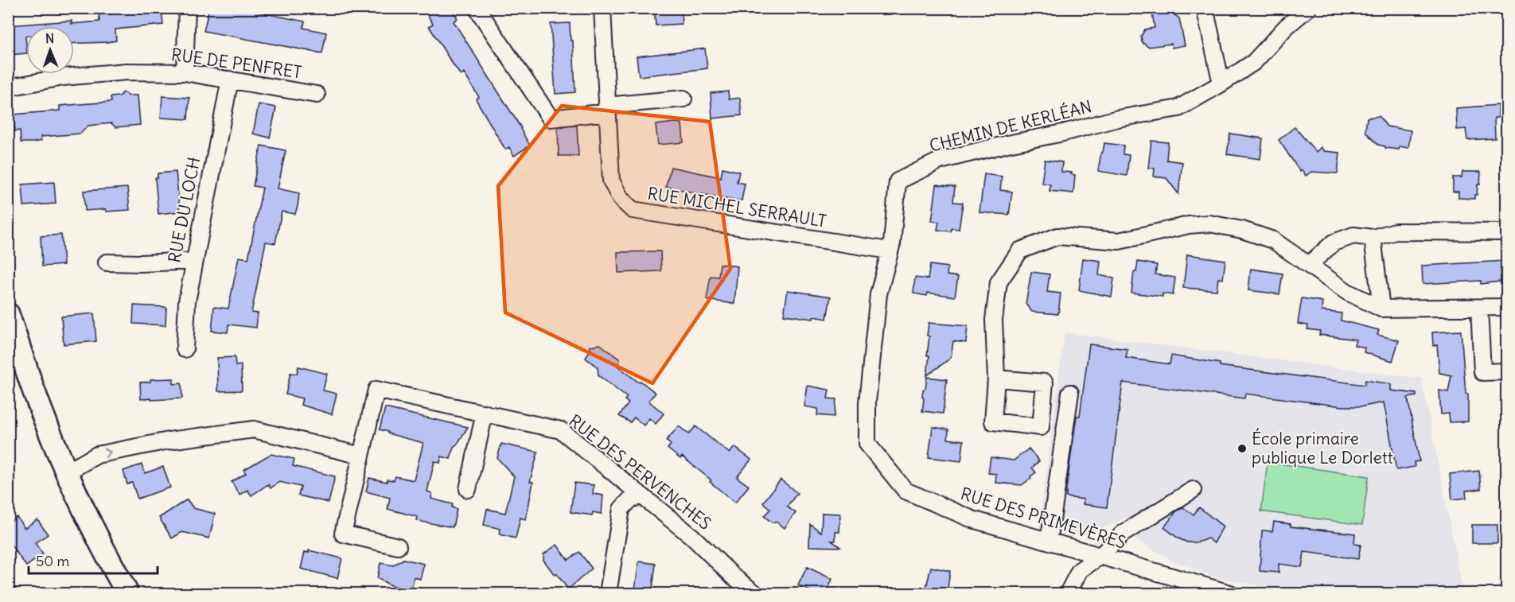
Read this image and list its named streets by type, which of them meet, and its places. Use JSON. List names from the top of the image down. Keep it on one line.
{"streets":{"street":["RUE DE PENFRET","CHEMIN DE KERLÉAN","RUE MICHEL SERRAULT","RUE DU LOCH","RUE DES PERVENCHES","RUE DES PRIMEVÈRES"]},"crossings":[["RUE DE PENFRET","RUE DU LOCH"],["CHEMIN DE KERLÉAN","RUE MICHEL SERRAULT"],["CHEMIN DE KERLÉAN","RUE DES PRIMEVÈRES"]],"places":["École primaire publique Le Dorlett"],"scale_bar":"50 m","north":"top"}
